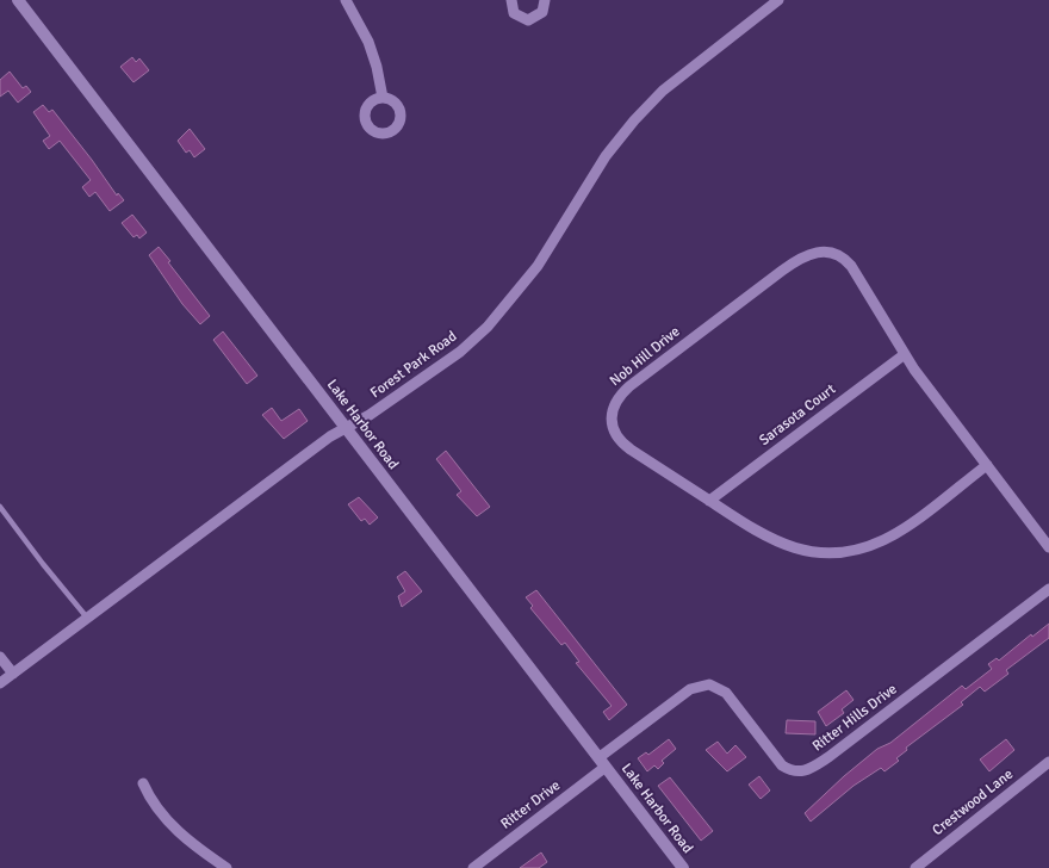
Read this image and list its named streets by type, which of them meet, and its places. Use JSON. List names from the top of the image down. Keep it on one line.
{"streets":{"street":["Nob Hill Drive","Forest Park Road","Sarasota Court","Lake Harbor Road","Ritter Hills Drive","Crestwood Lane","Ritter Drive"]},"crossings":[["Nob Hill Drive","Sarasota Court"],["Forest Park Road","Lake Harbor Road"],["Lake Harbor Road","Ritter Hills Drive"],["Lake Harbor Road","Ritter Drive"],["Ritter Hills Drive","Ritter Drive"]]}
